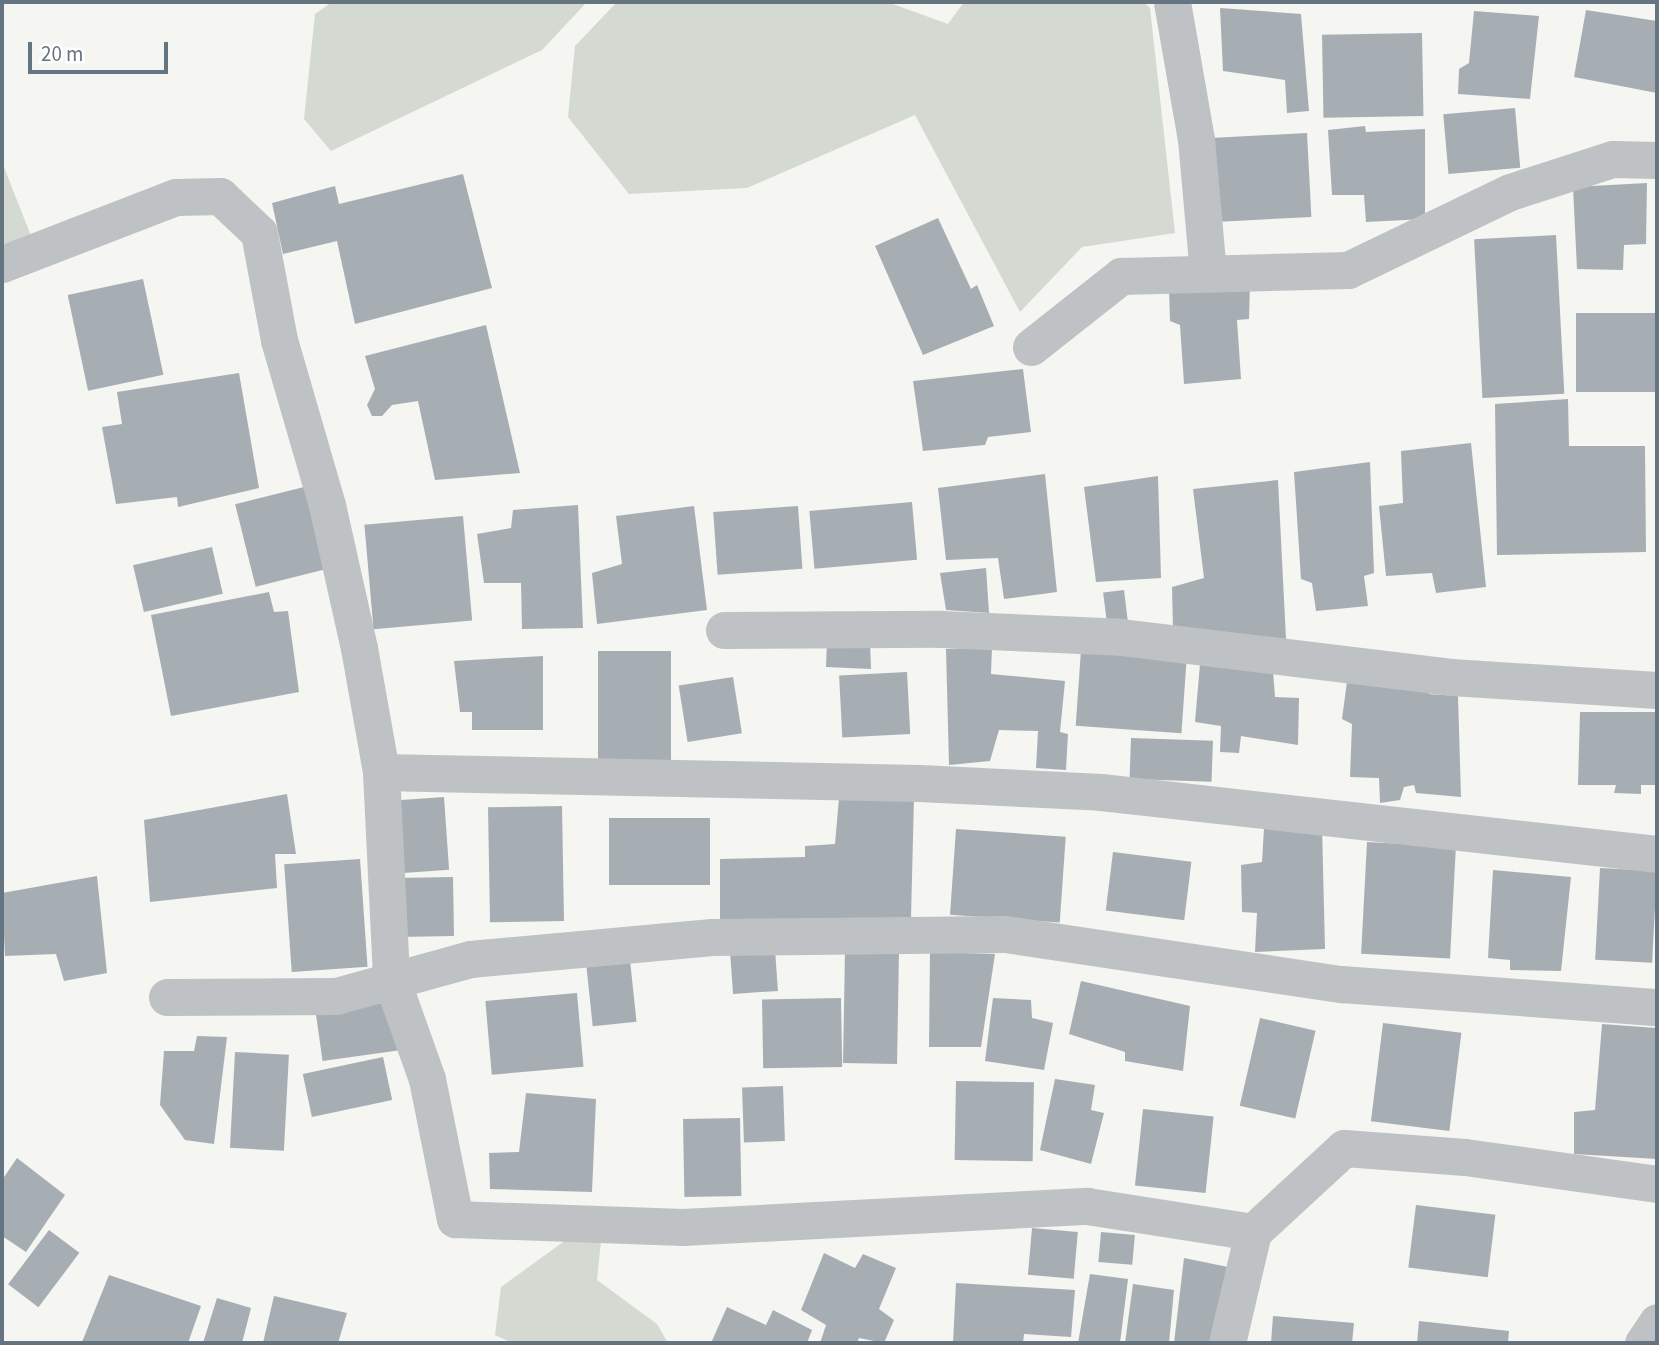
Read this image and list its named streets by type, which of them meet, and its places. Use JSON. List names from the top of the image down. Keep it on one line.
{"scale_bar":"20 m"}
